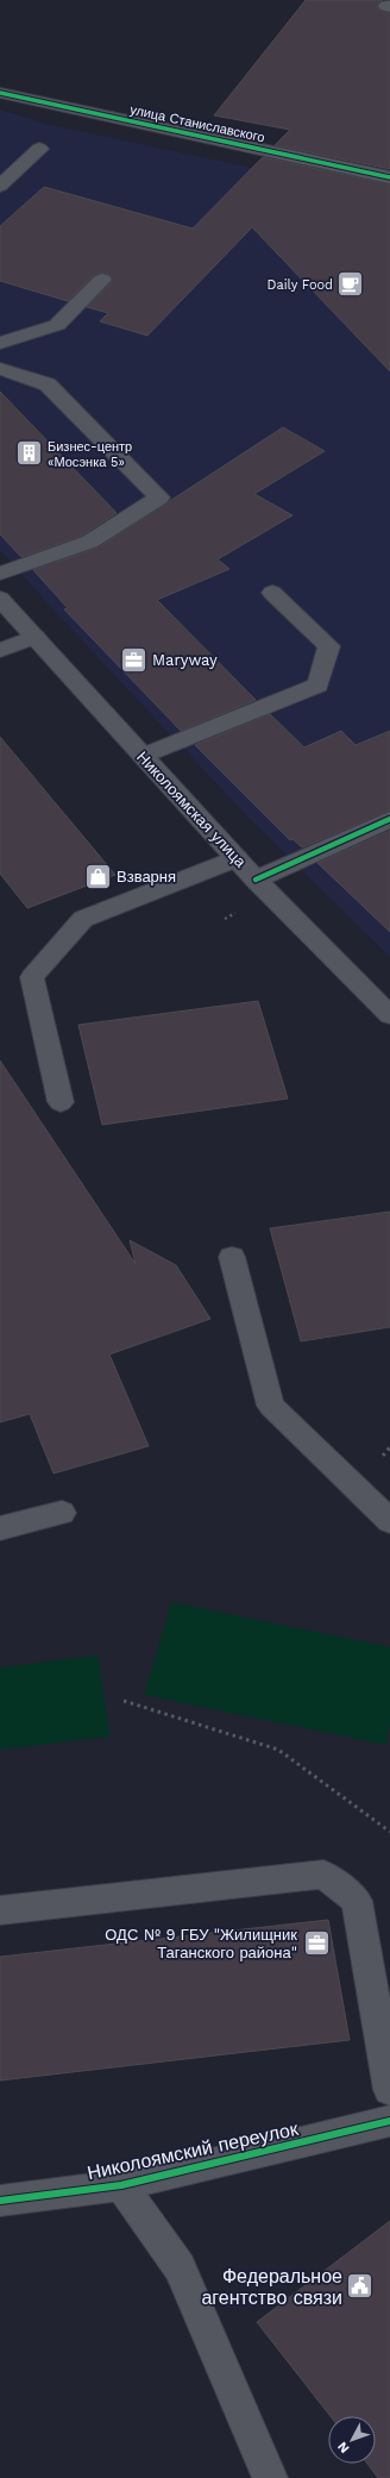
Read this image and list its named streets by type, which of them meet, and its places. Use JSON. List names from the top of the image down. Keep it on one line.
{"streets":{"street":["улица Станиславского","Николоямская улица","Николоямский переулок"]},"places":{"cafe":["Daily Food"],"building":["Бизнес-центр «Мосэнка 5»"],"office":["Maryway","ОДС № 9 ГБУ \"Жилищник Таганского района\""],"shop":["Взварня"],"public building":["Федеральное агентство связи"]},"north":"bottom left"}
